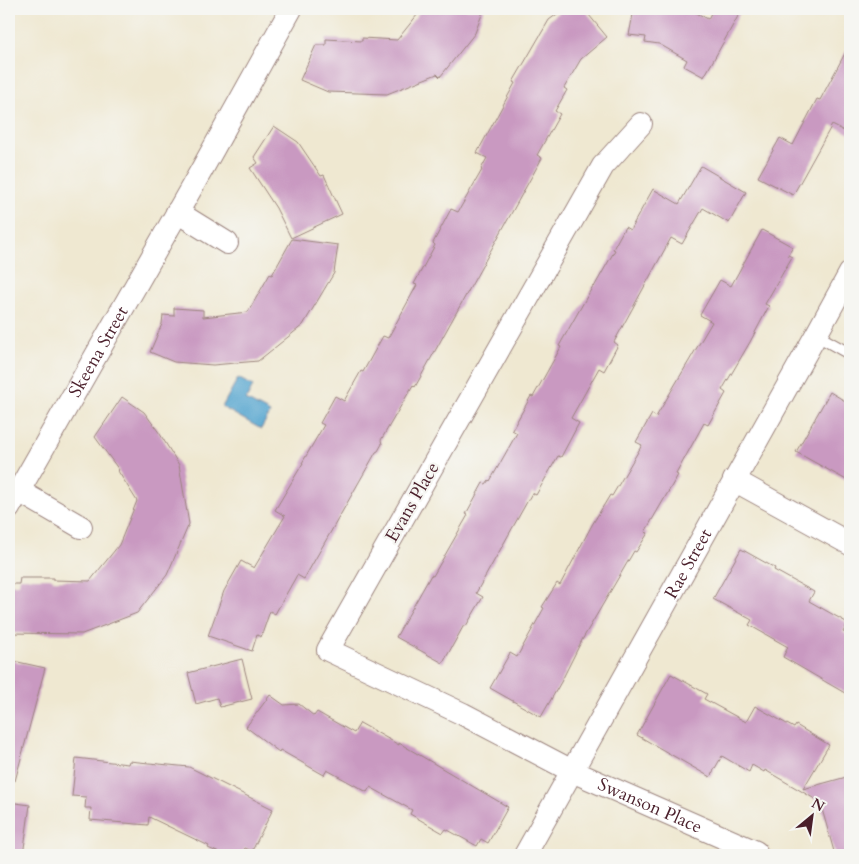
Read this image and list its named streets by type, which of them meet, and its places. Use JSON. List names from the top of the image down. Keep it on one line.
{"streets":{"street":["Skeena Street","Evans Place","Rae Street","Swanson Place"]},"crossings":[["Evans Place","Rae Street"],["Evans Place","Swanson Place"],["Rae Street","Swanson Place"]],"north":"top right"}
